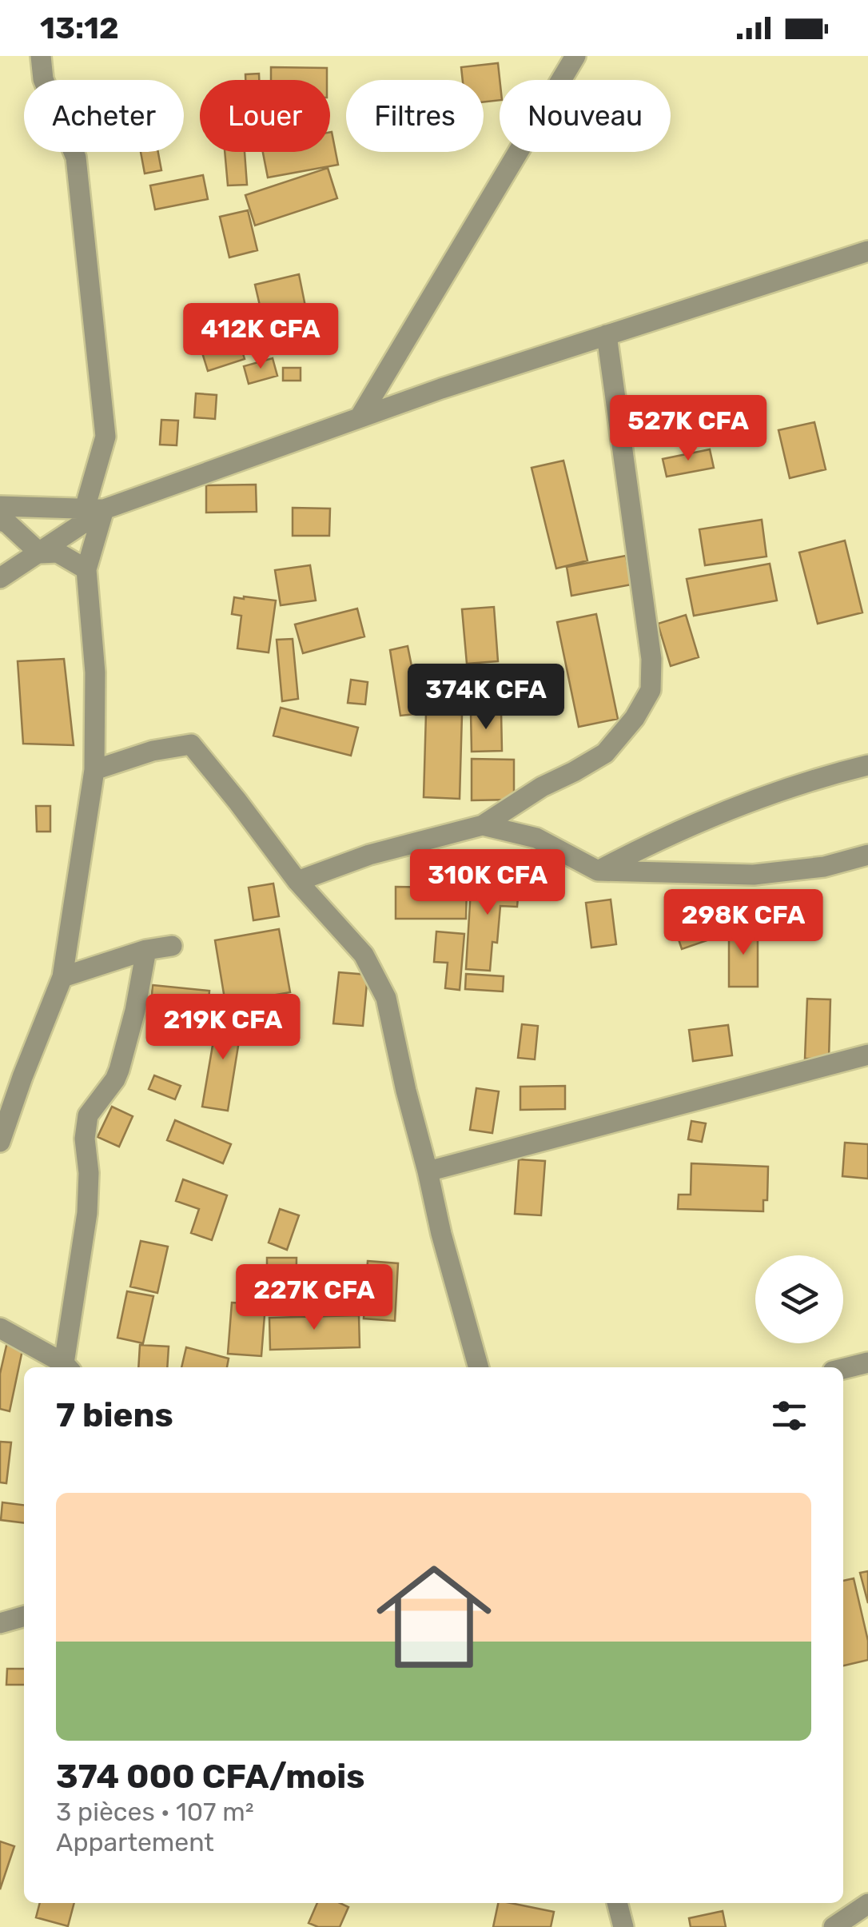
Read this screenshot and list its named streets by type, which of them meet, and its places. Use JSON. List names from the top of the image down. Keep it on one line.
{"page":{"status":"13:12","chip":["Acheter","Louer","Filtres","Nouveau"],"price":["412K CFA","527K CFA","374K CFA","310K CFA","298K CFA","219K CFA","227K CFA"],"heading":"7 biens","list":[{"name":"374 000 CFA/mois","note":"3 pièces · 107 m² · Appartement"}]}}
